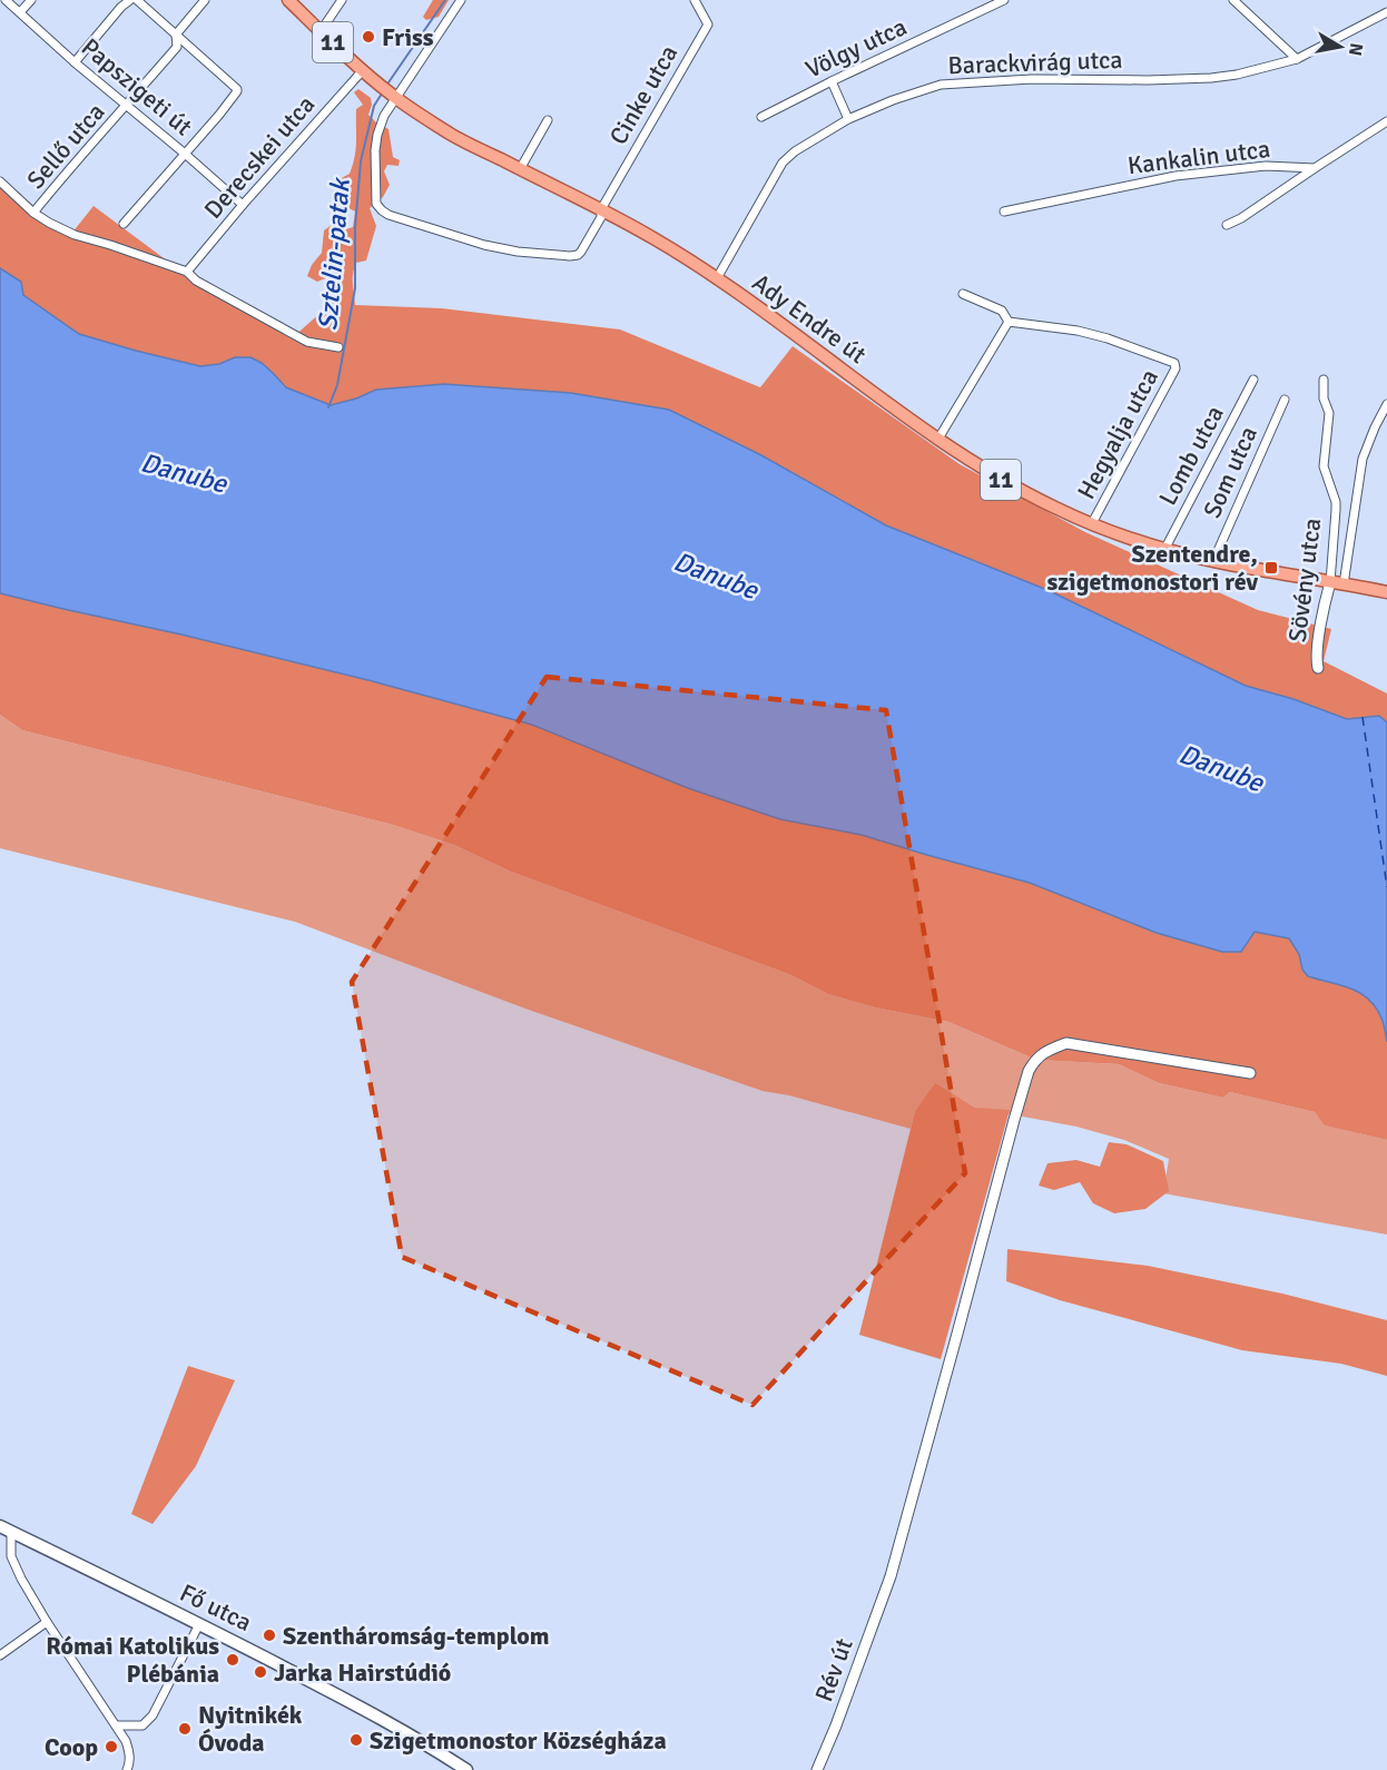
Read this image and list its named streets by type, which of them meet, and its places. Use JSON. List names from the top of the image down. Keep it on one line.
{"streets":{"main road":["11","Ady Endre út","Fő utca"],"street":["Völgy utca","Barackvirág utca","Papszigeti út","Cinke utca","Sellő utca","Derecskei utca","Kankalin utca","Hegyalja utca","Lomb utca","Som utca","Sövény utca","Rév út"]},"crossings":[["11","Ady Endre út"],["Barackvirág utca","Ady Endre út"],["Papszigeti út","Sellő utca"],["Papszigeti út","Derecskei utca"],["Cinke utca","Ady Endre út"],["Derecskei utca","Ady Endre út"],["Ady Endre út","Hegyalja utca"],["Ady Endre út","Lomb utca"],["Ady Endre út","Som utca"],["Ady Endre út","Sövény utca"]],"water":["Sztelin-patak","Danube"],"places":{"other":["Friss","Szentháromság-templom","Római Katolikus Plébánia","Jarka Hairstúdió","Nyitnikék Óvoda","Szigetmonostor Községháza","Coop"],"transit":["Szentendre, szigetmonostori rév"]},"north":"right"}
